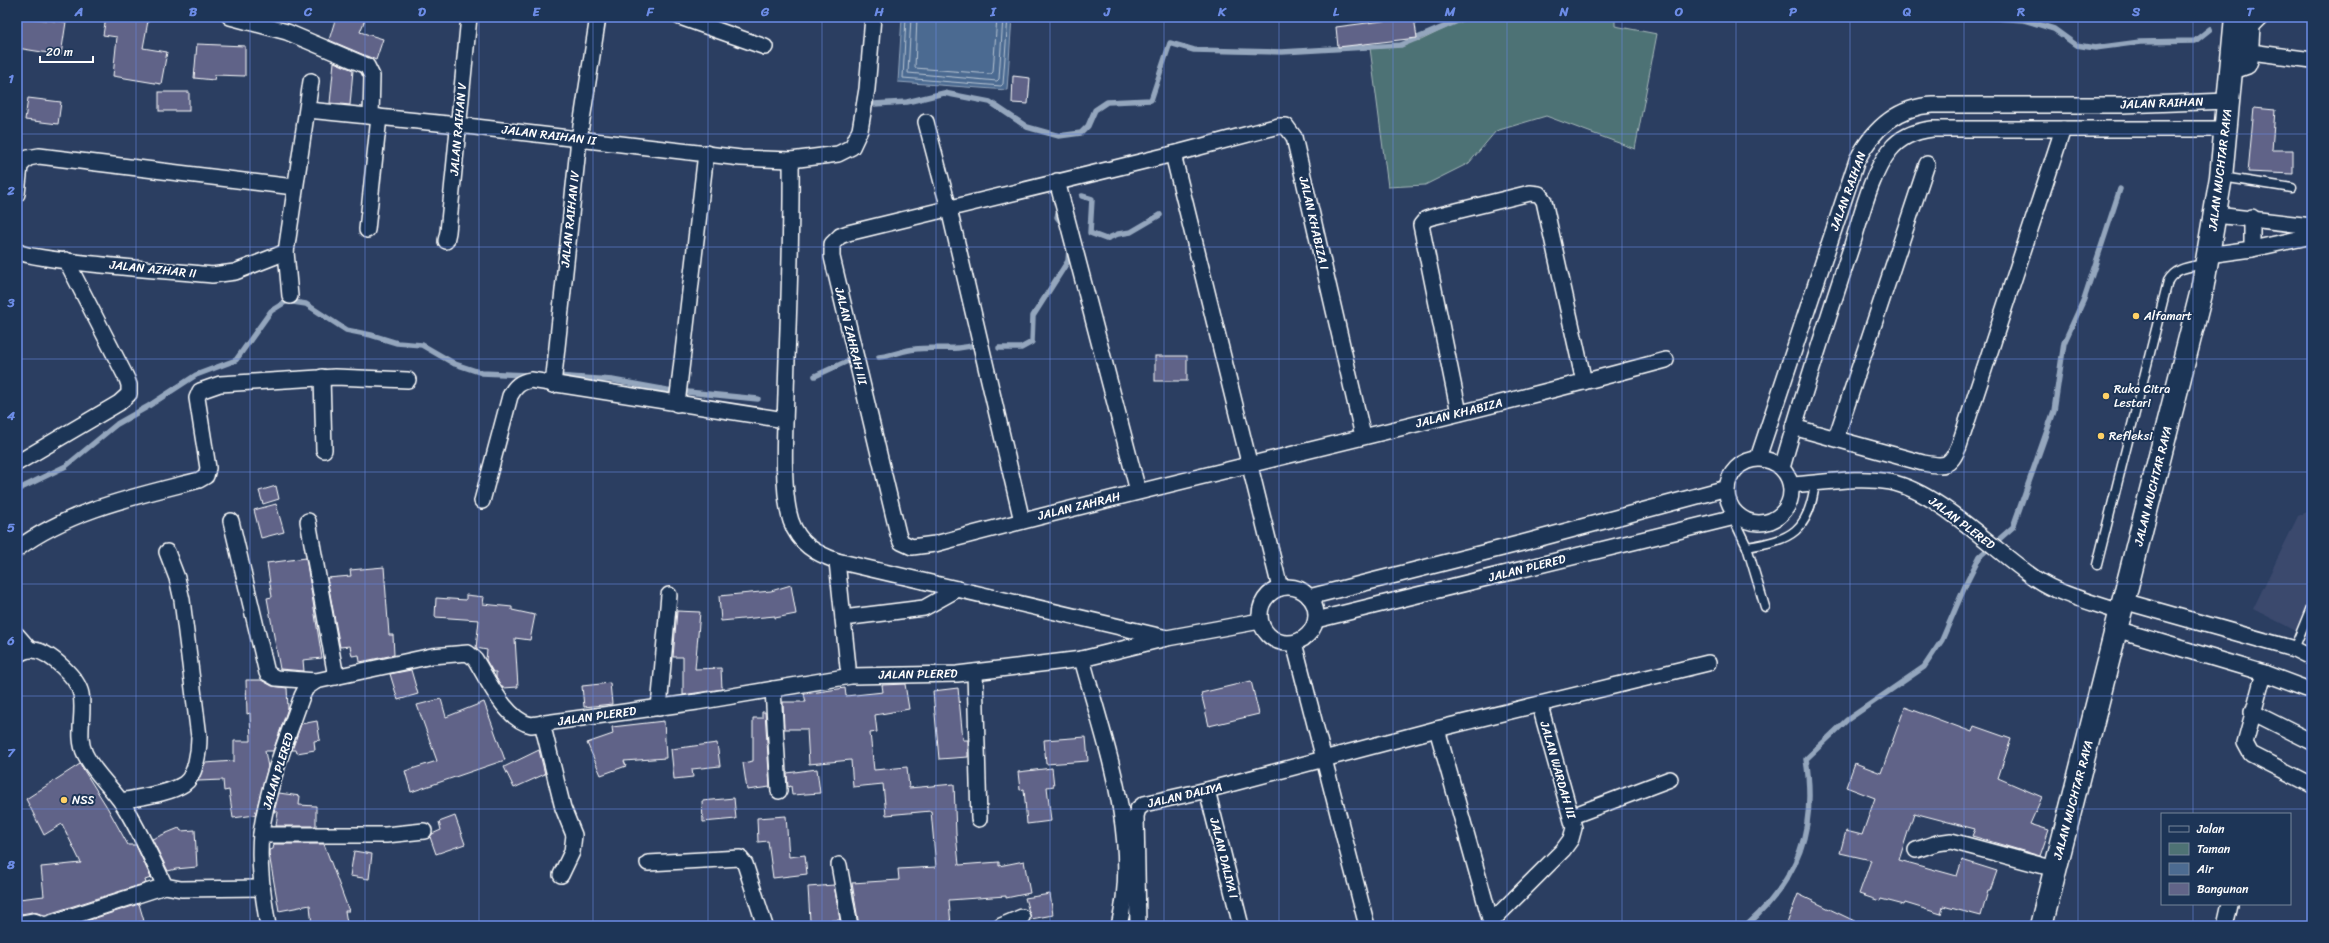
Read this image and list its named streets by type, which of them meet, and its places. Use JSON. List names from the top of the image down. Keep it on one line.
{"streets":{"highway":["JALAN MUCHTAR RAYA"],"street":["JALAN RAIHAN","JALAN RAIHAN V","JALAN RAIHAN II","JALAN RAIHAN IV","JALAN KHABIZA I","JALAN AZHAR II","JALAN ZAHRAH III","JALAN KHABIZA","JALAN ZAHRAH","JALAN PLERED","JALAN WARDAH III","JALAN DALIYA","JALAN DALIYA I"]},"crossings":[["JALAN RAIHAN","JALAN MUCHTAR RAYA"],["JALAN RAIHAN","JALAN PLERED"],["JALAN RAIHAN V","JALAN RAIHAN II"],["JALAN RAIHAN II","JALAN RAIHAN IV"],["JALAN MUCHTAR RAYA","JALAN PLERED"],["JALAN KHABIZA I","JALAN KHABIZA"],["JALAN ZAHRAH III","JALAN ZAHRAH"],["JALAN KHABIZA","JALAN ZAHRAH"],["JALAN WARDAH III","JALAN DALIYA"],["JALAN DALIYA","JALAN DALIYA I"]],"places":["Alfamart","Ruko Citra Lestari","Refleksi","NSS"],"legend":["Jalan","Taman","Air","Bangunan"],"scale_bar":"20 m","grid":{"columns":["A","B","C","D","E","F","G","H","I","J","K","L","M","N","O","P","Q","R","S","T"],"rows":["1","2","3","4","5","6","7","8"]}}
